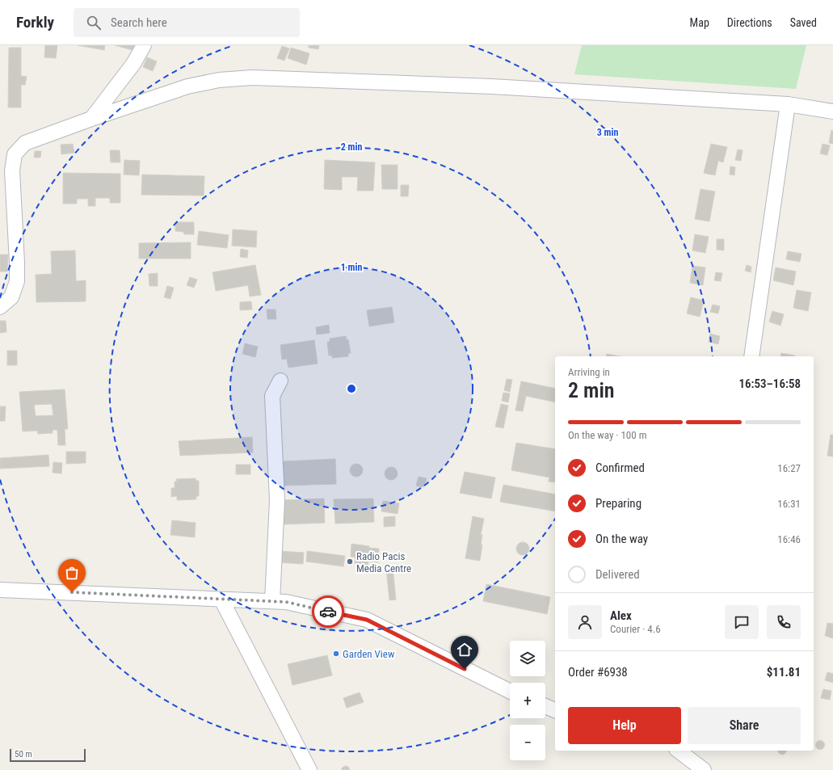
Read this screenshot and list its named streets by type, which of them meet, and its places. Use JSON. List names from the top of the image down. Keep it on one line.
{"places":["Radio Pacis Media Centre","Garden View"],"scale_bar":"50 m","page":{"header":"Forkly","search":"Search here","nav":["Map","Directions","Saved"],"heading":["2 min","Arriving in","16:53–16:58"],"panel":["Alex","Courier · 4.6","Order #6938","$11.81"],"bar":"On the way · 100 m","list":[["Confirmed","16:27"],["Preparing","16:31"],["On the way","16:46"],"Delivered"],"map_buttons":["+","−"],"buttons":["Help","Share"],"scale":"50 m"},"rings":["3 min","2 min","1 min"]}
